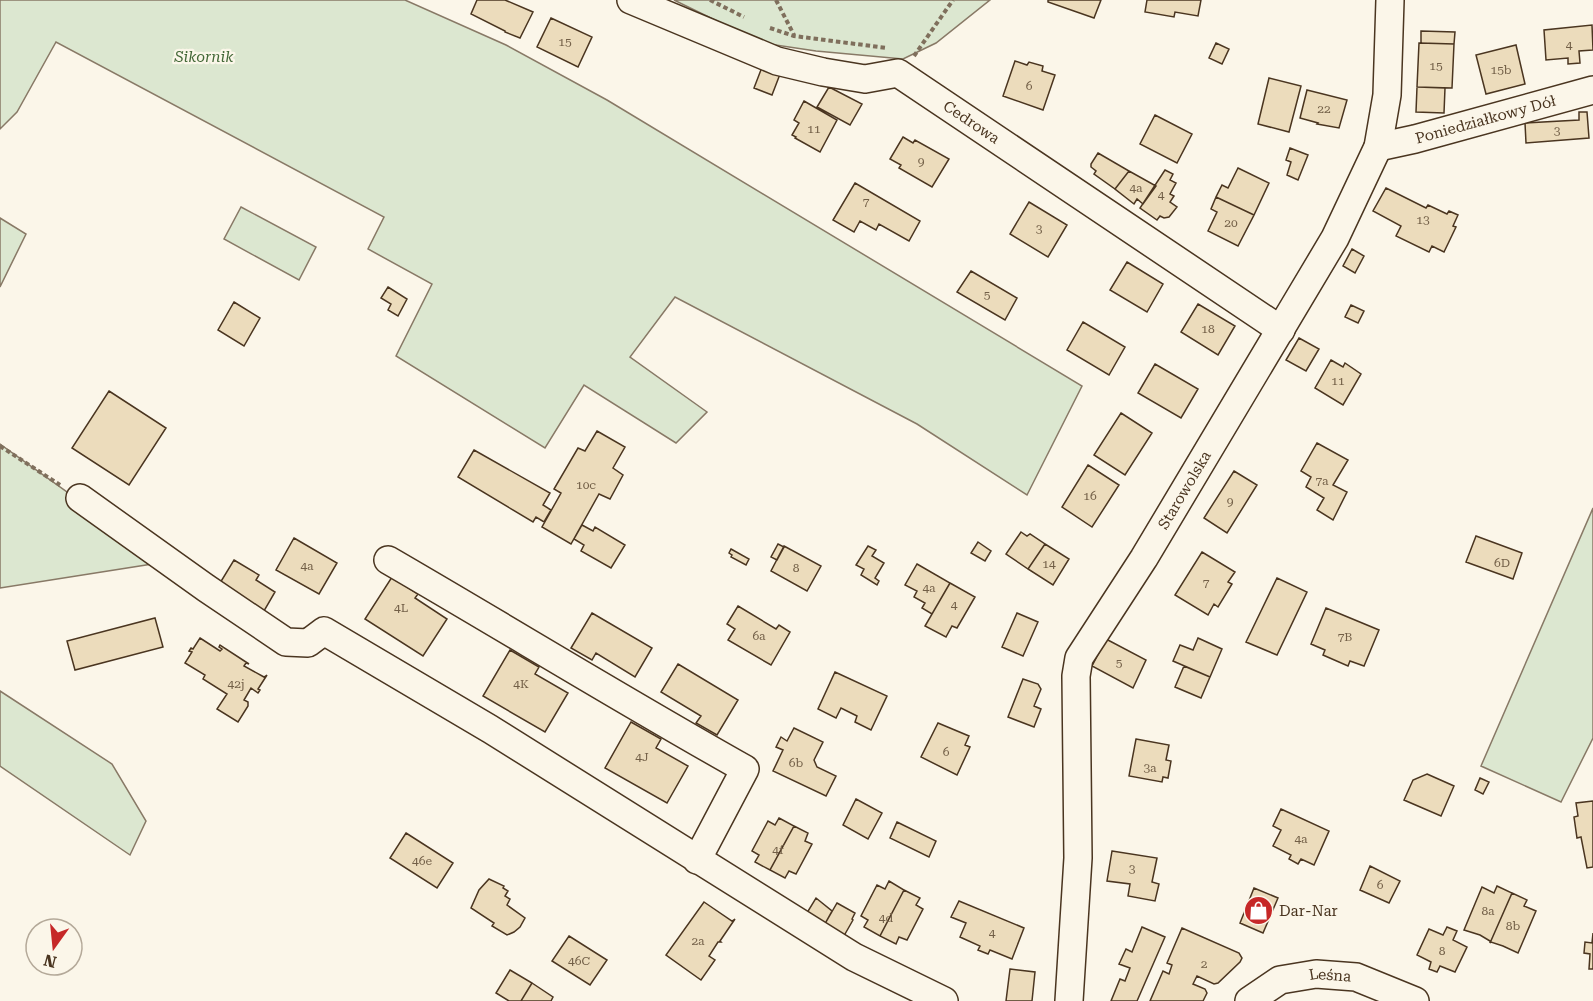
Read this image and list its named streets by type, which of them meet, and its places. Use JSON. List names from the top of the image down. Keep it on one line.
{"streets":{"street":["Poniedziałkowy Dół","Cedrowa","Starowolska","Leśna"]},"crossings":[["Poniedziałkowy Dół","Starowolska"],["Cedrowa","Starowolska"]],"parks":["Sikornik"],"places":{"shop":["Dar-Nar"]},"house_numbers":["15","4","15","15b","6","22","11","3","9","4a","4","7","13","20","3","5","18","11","7a","10c","16","9","6D","14","4a","8","7","4a","4","4L","6a","7B","5","42j","4K","6","4J","6b","3a","4a","4f","46e","3","6","8a","4d","8b","4","2a","8","46C","2"],"north":"bottom"}
